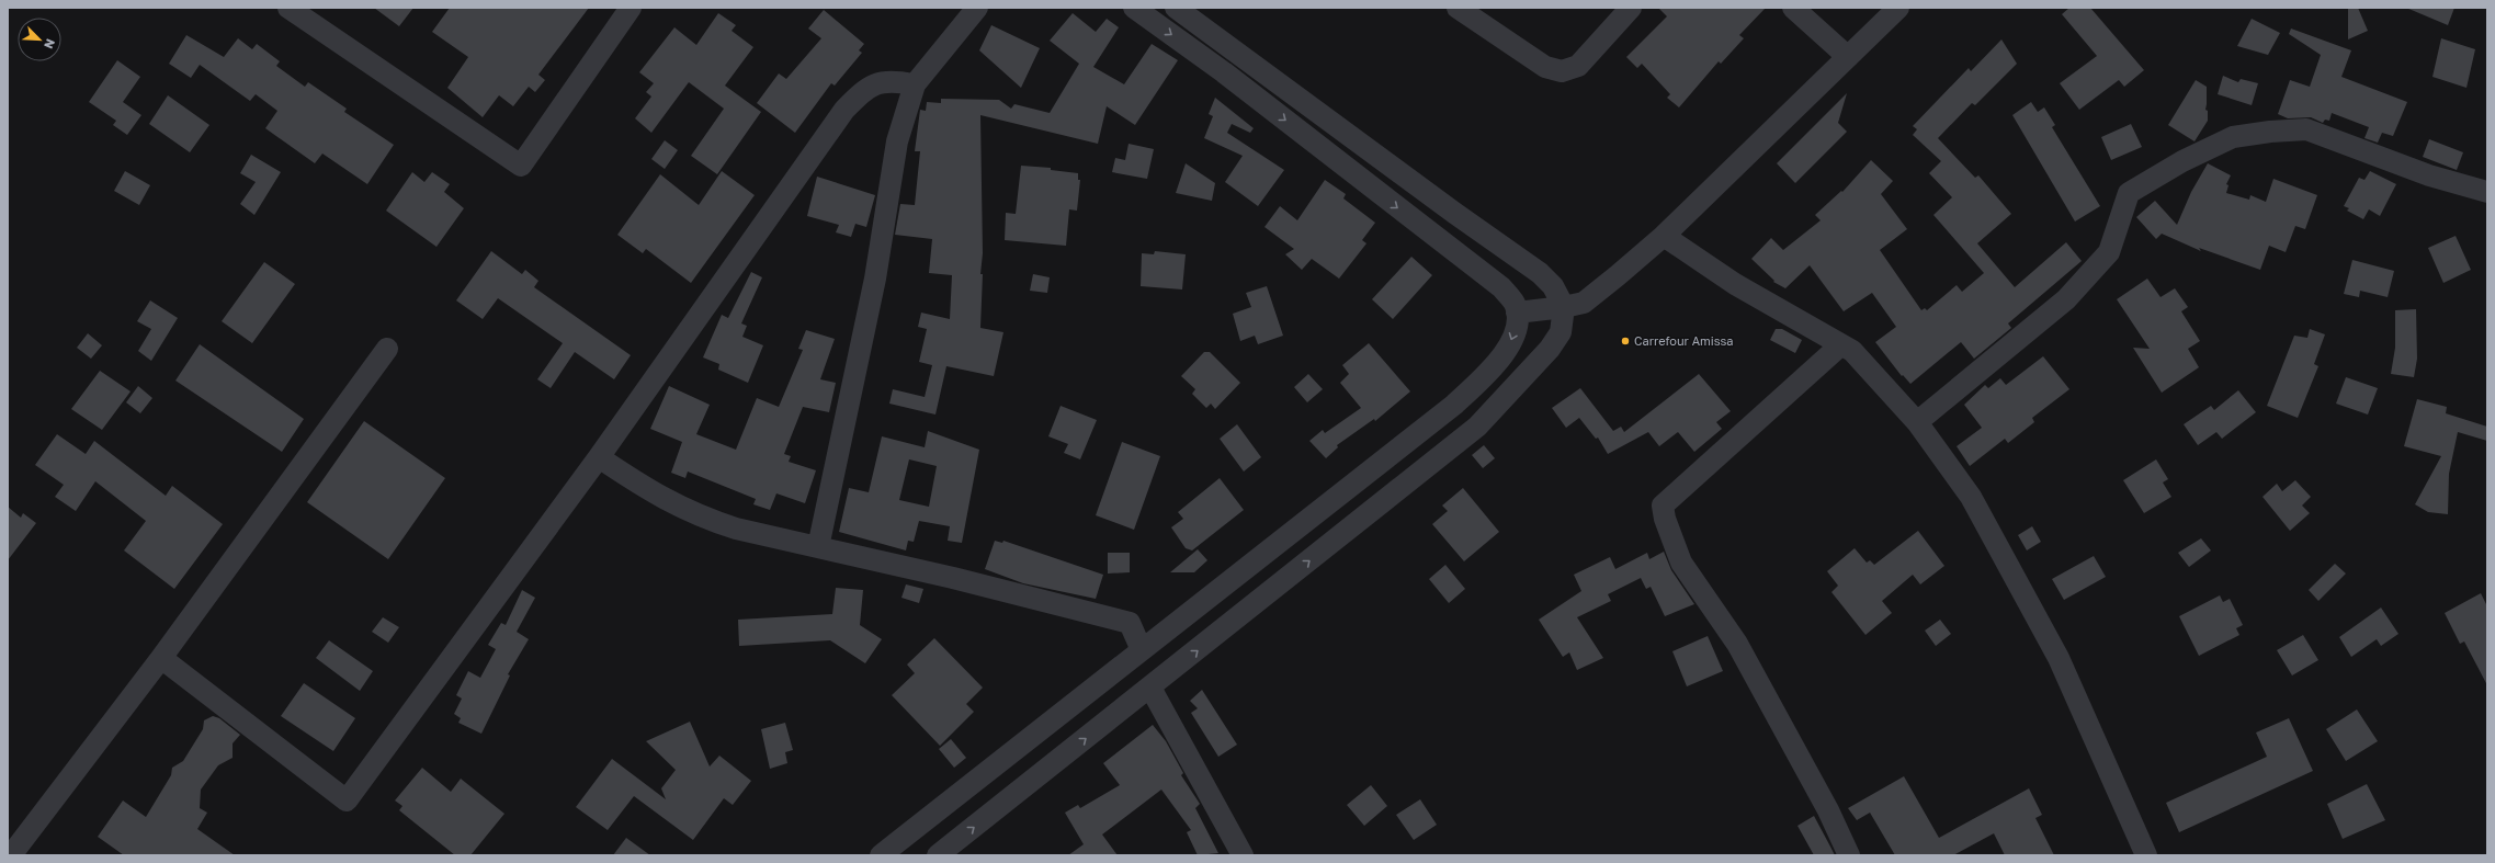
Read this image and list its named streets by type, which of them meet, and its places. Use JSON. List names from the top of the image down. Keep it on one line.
{"places":["Carrefour Amissa"],"north":"bottom right"}
